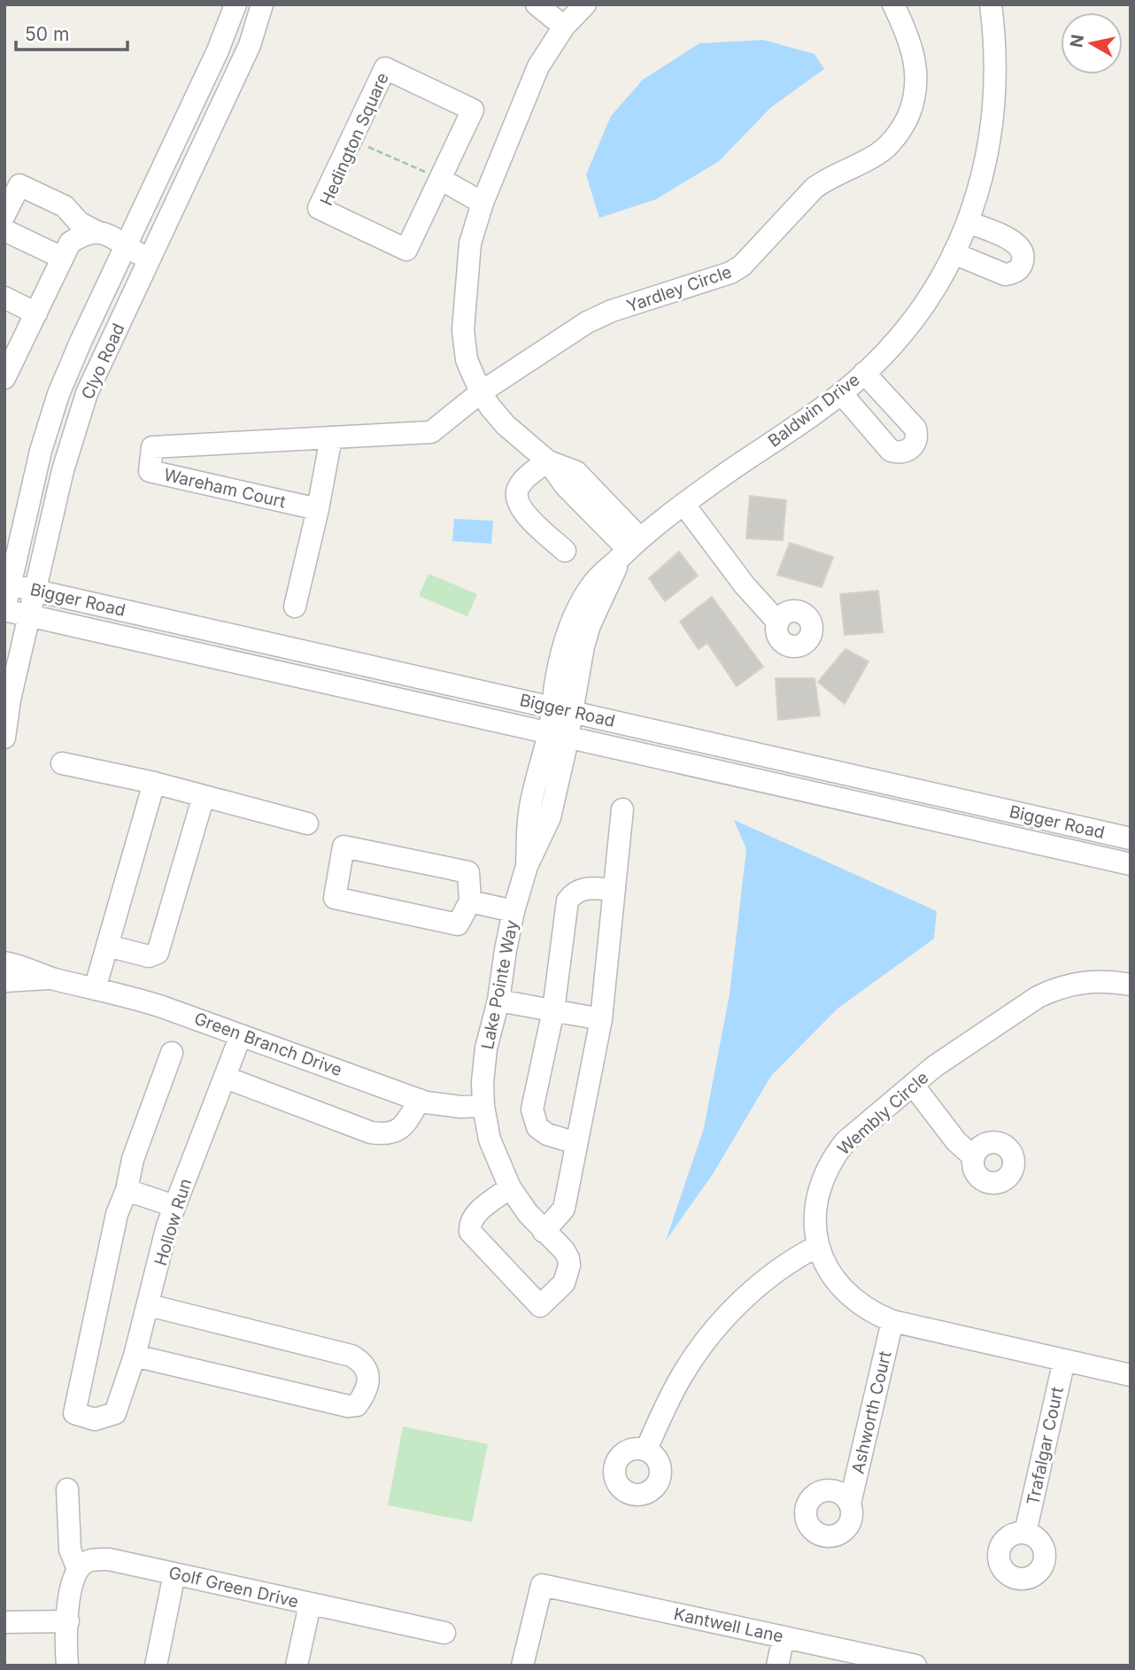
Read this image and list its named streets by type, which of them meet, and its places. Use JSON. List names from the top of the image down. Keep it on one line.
{"streets":{"street":["Hedington Square","Yardley Circle","Clyo Road","Baldwin Drive","Wareham Court","Bigger Road","Lake Pointe Way","Green Branch Drive","Wembly Circle","Hollow Run","Ashworth Court","Trafalgar Court","Golf Green Drive","Kantwell Lane"]},"crossings":[["Yardley Circle","Wareham Court"],["Clyo Road","Bigger Road"],["Bigger Road","Lake Pointe Way"],["Lake Pointe Way","Green Branch Drive"],["Green Branch Drive","Hollow Run"],["Wembly Circle","Ashworth Court"],["Wembly Circle","Trafalgar Court"]],"scale_bar":"50 m","north":"left"}
